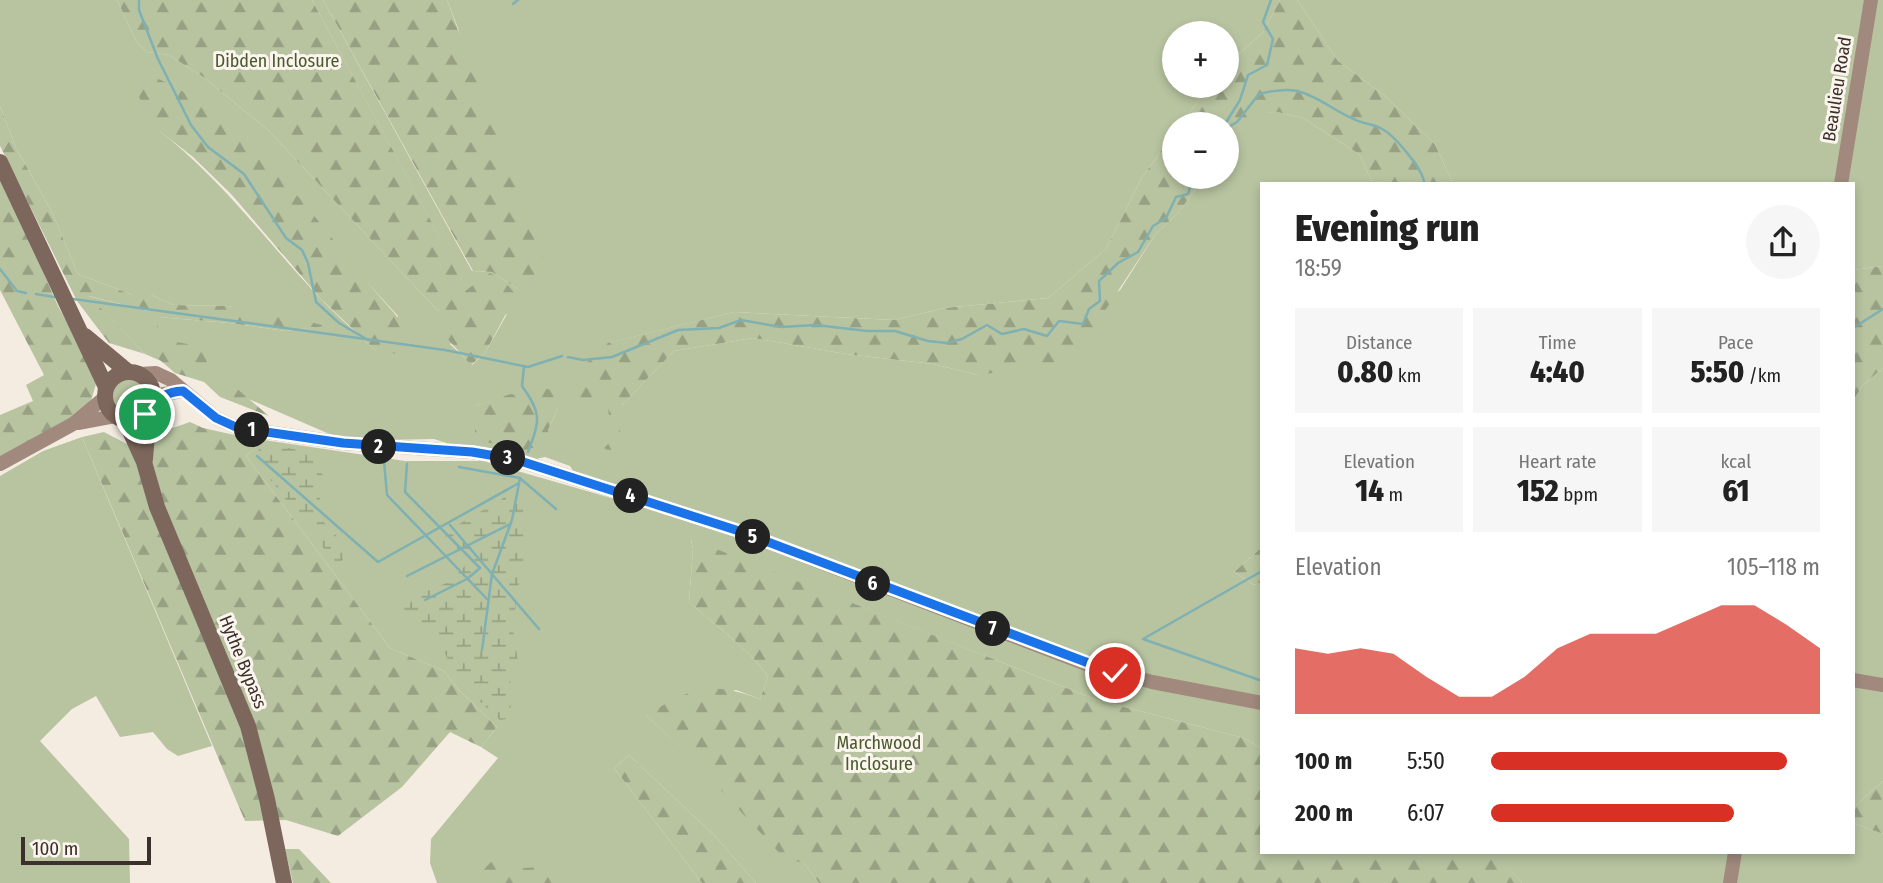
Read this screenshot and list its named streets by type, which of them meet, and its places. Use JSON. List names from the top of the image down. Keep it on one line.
{"streets":{"main road":["Hythe Bypass"],"street":["Beaulieu Road"]},"parks":["Dibden Inclosure","Marchwood Inclosure"],"scale_bar":"100 m","page":{"map_buttons":["+","−"],"heading":["Evening run","18:59"],"stats":[["Distance","0.80 km"],["Time","4:40"],["Pace","5:50 /km"],["Elevation","14 m"],["Heart rate","152 bpm"],["kcal","61"]],"pins":["1","2","3","4","5","6","7"],"chart":["Elevation","105–118 m"],"list":[{"name":"100 m","note":"5:50"},{"name":"200 m","note":"6:07"}],"scale":"100 m"}}
